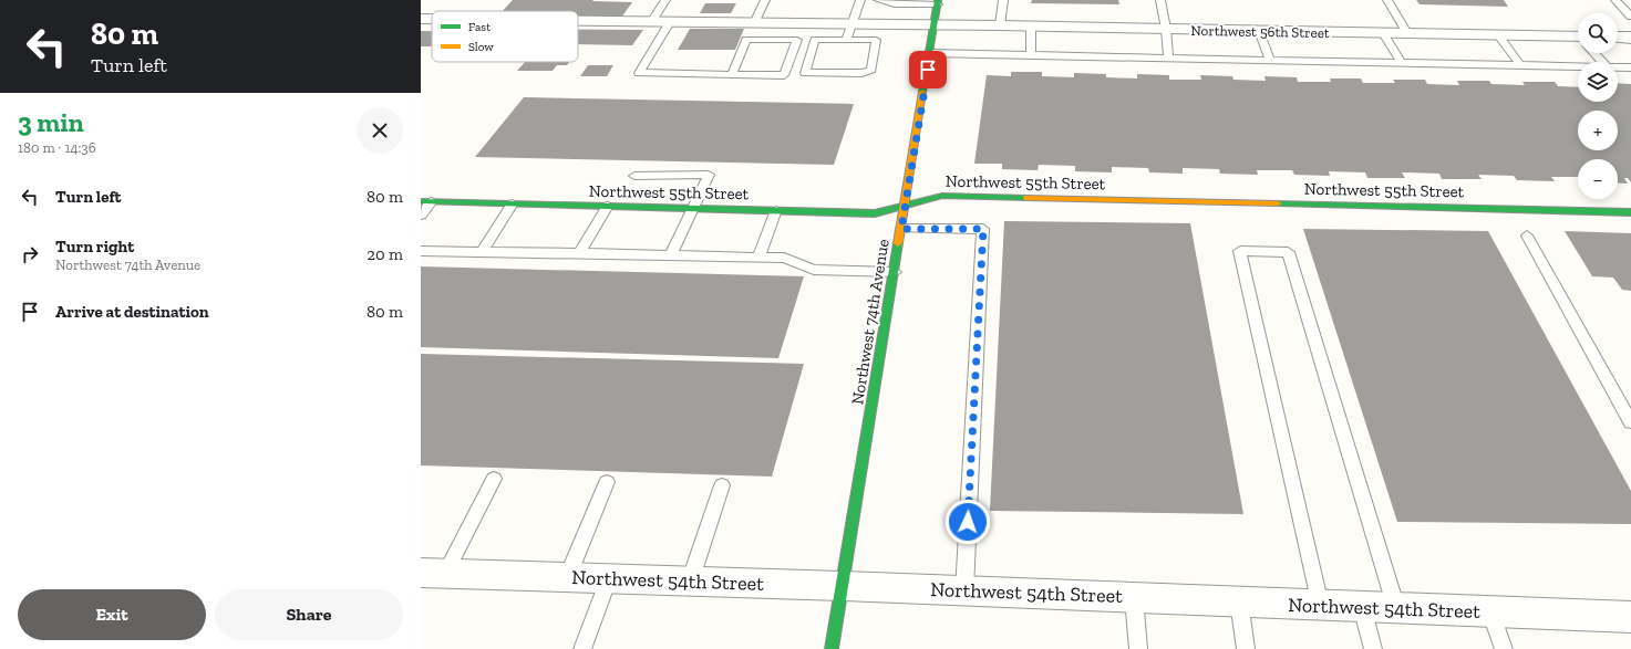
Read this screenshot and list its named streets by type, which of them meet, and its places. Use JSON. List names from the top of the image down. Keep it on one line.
{"streets":{"street":["Northwest 56th Street","Northwest 55th Street","Northwest 74th Avenue","Northwest 54th Street"]},"crossings":[["Northwest 56th Street","Northwest 74th Avenue"],["Northwest 55th Street","Northwest 74th Avenue"],["Northwest 74th Avenue","Northwest 54th Street"]],"legend":["Fast","Slow"],"page":{"turn":["80 m","Turn left"],"map_buttons":["+","−"],"heading":["3 min","180 m · 14:36"],"list":[{"name":"Turn left","value":"80 m"},{"name":"Turn right","note":"Northwest 74th Avenue","value":"20 m"},{"name":"Arrive at destination","value":"80 m"}],"buttons":["Exit","Share"]}}
